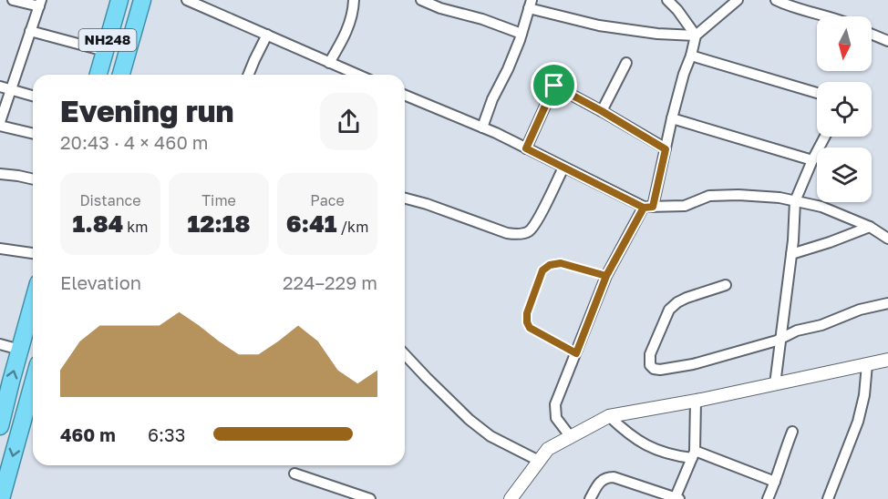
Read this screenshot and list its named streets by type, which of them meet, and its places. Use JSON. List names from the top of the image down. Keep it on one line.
{"streets":{"highway":["NH248"]},"north":"bottom","page":{"heading":["Evening run","20:43 · 4 × 460 m"],"stats":[["Distance","1.84 km"],["Time","12:18"],["Pace","6:41 /km"]],"chart":["Elevation","224–229 m"],"list":[{"name":"460 m","note":"6:33"}]}}
